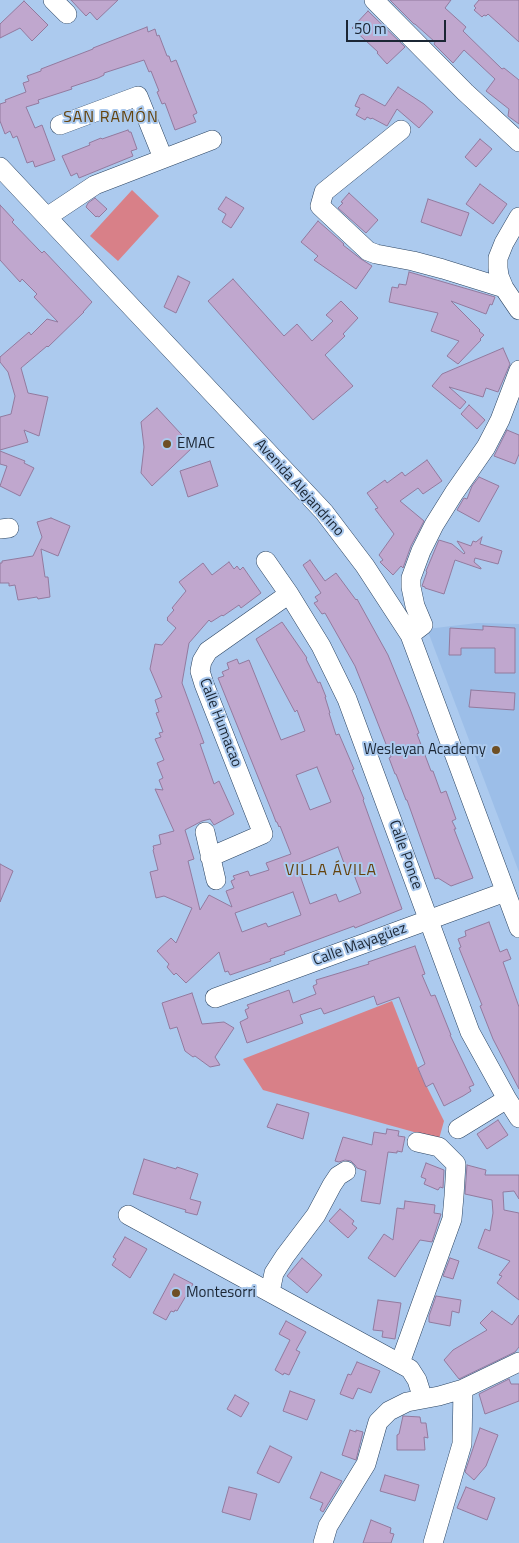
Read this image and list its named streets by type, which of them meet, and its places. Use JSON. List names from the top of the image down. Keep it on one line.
{"streets":{"street":["Avenida Alejandrino","Calle Humacao","Calle Ponce","Calle Mayagüez"]},"crossings":[["Avenida Alejandrino","Calle Mayagüez"],["Calle Humacao","Calle Ponce"],["Calle Ponce","Calle Mayagüez"]],"districts":["SAN RAMÓN","VILLA ÁVILA"],"places":["EMAC","Wesleyan Academy","Montesorri"],"scale_bar":"50 m"}
